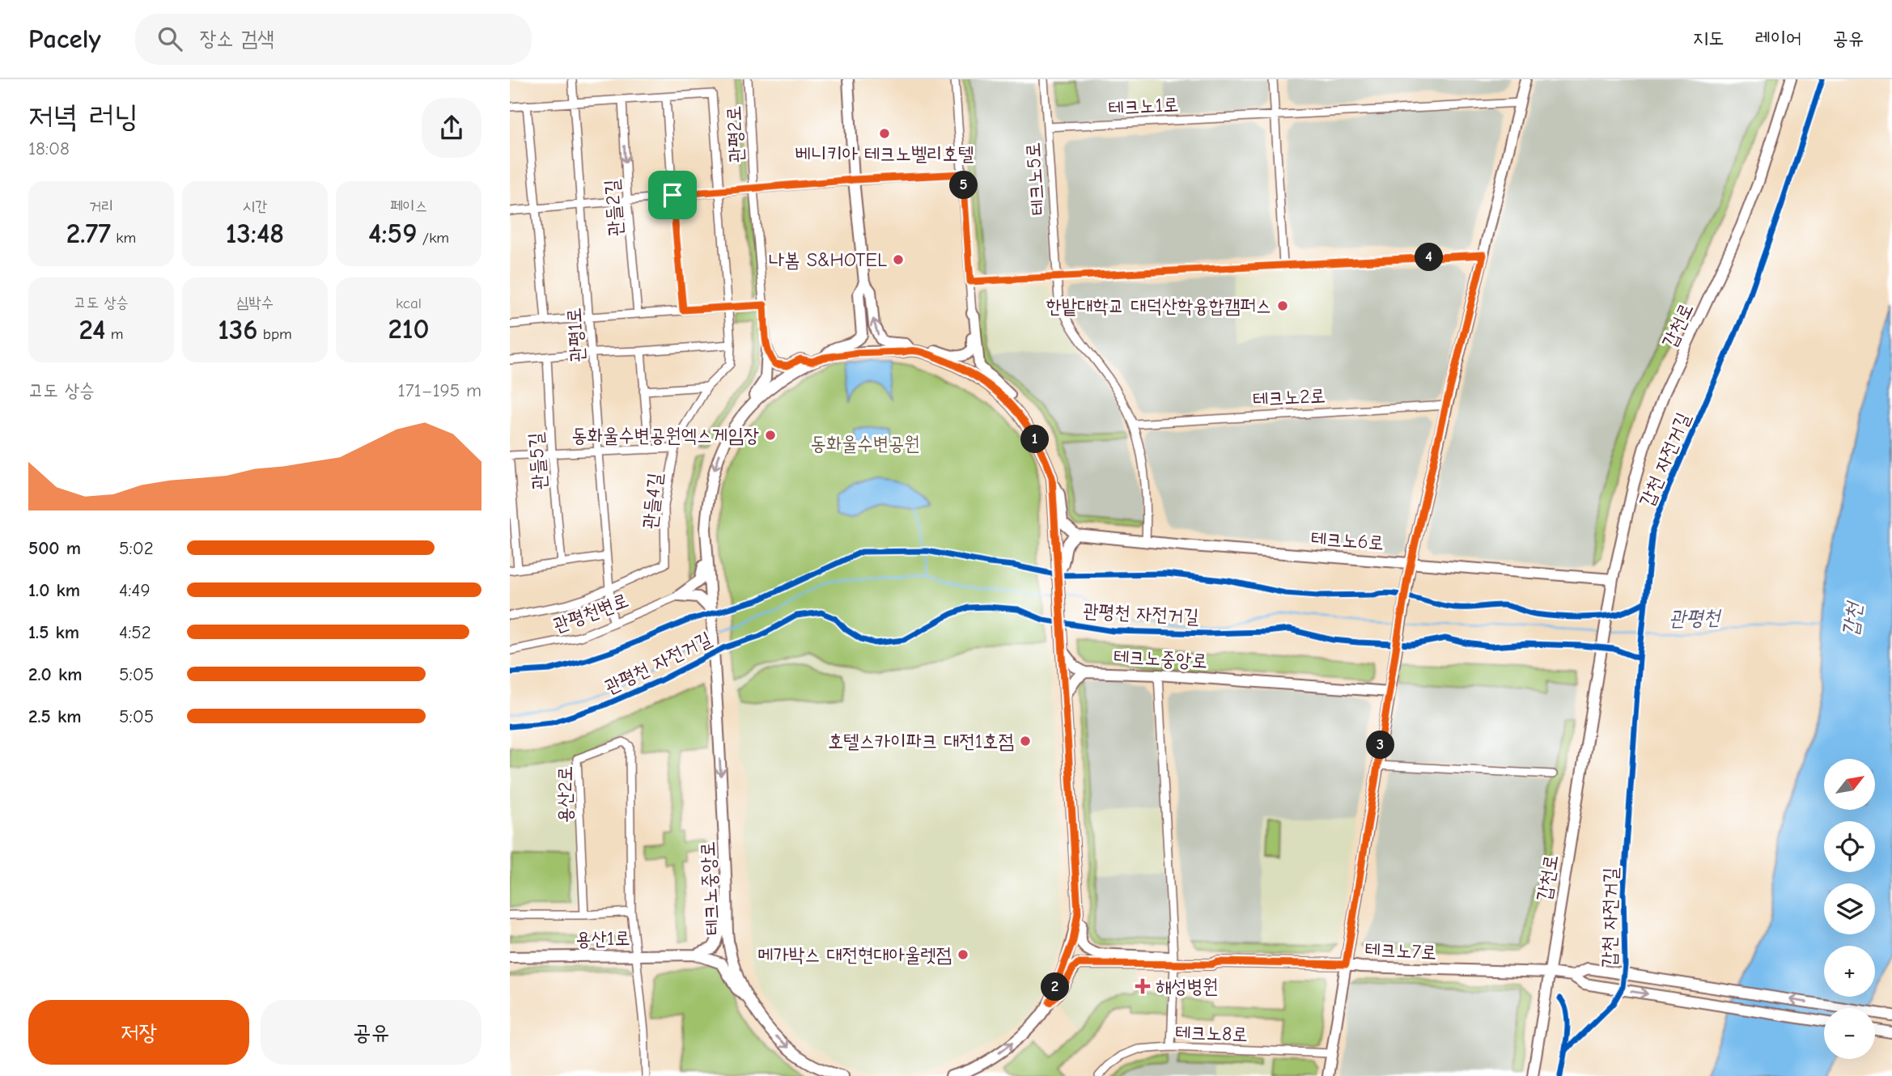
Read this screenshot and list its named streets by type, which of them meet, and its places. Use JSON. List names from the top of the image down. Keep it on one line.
{"streets":{"main road":["갑천로","테크노6로","테크노중앙로","용산1로","테크노7로"],"street":["테크노1로","관평2로","테크노5로","관들2길","관평1로","테크노2로","관들5길","관들4길","관평천변로","용산2로","테크노8로"],"cycle path":["갑천 자전거길","관평천 자전거길"]},"crossings":[["테크노1로","테크노5로"],["갑천로","테크노6로"],["갑천로","테크노7로"],["관평1로","관들5길"],["관평1로","관들4길"],["관평1로","관평천변로"],["용산2로","용산1로"]],"one_way":["테크노중앙로"],"water":["관평천","갑천"],"parks":["동화울수변공원"],"places":{"other":["베니키아 테크노벨리호텔","나봄 S&HOTEL","한밭대학교 대덕산학융합캠퍼스","동화울수변공원엑스게임장","호텔스카이파크 대전1호점","메가박스 대전현대아울렛점"],"health":["해성병원"]},"north":"top right","page":{"header":"Pacely","search":"장소 검색","nav":["지도","레이어","공유"],"heading":["저녁 러닝","18:08"],"pins":["5","4","1","3","2"],"stats":[["거리","2.77 km"],["시간","13:48"],["페이스","4:59 /km"],["고도 상승","24 m"],["심박수","136 bpm"],["kcal","210"]],"chart":["고도 상승","171–195 m"],"list":[{"name":"500 m","note":"5:02"},{"name":"1.0 km","note":"4:49"},{"name":"1.5 km","note":"4:52"},{"name":"2.0 km","note":"5:05"},{"name":"2.5 km","note":"5:05"}],"map_buttons":["+","−"],"buttons":["저장","공유"]}}
